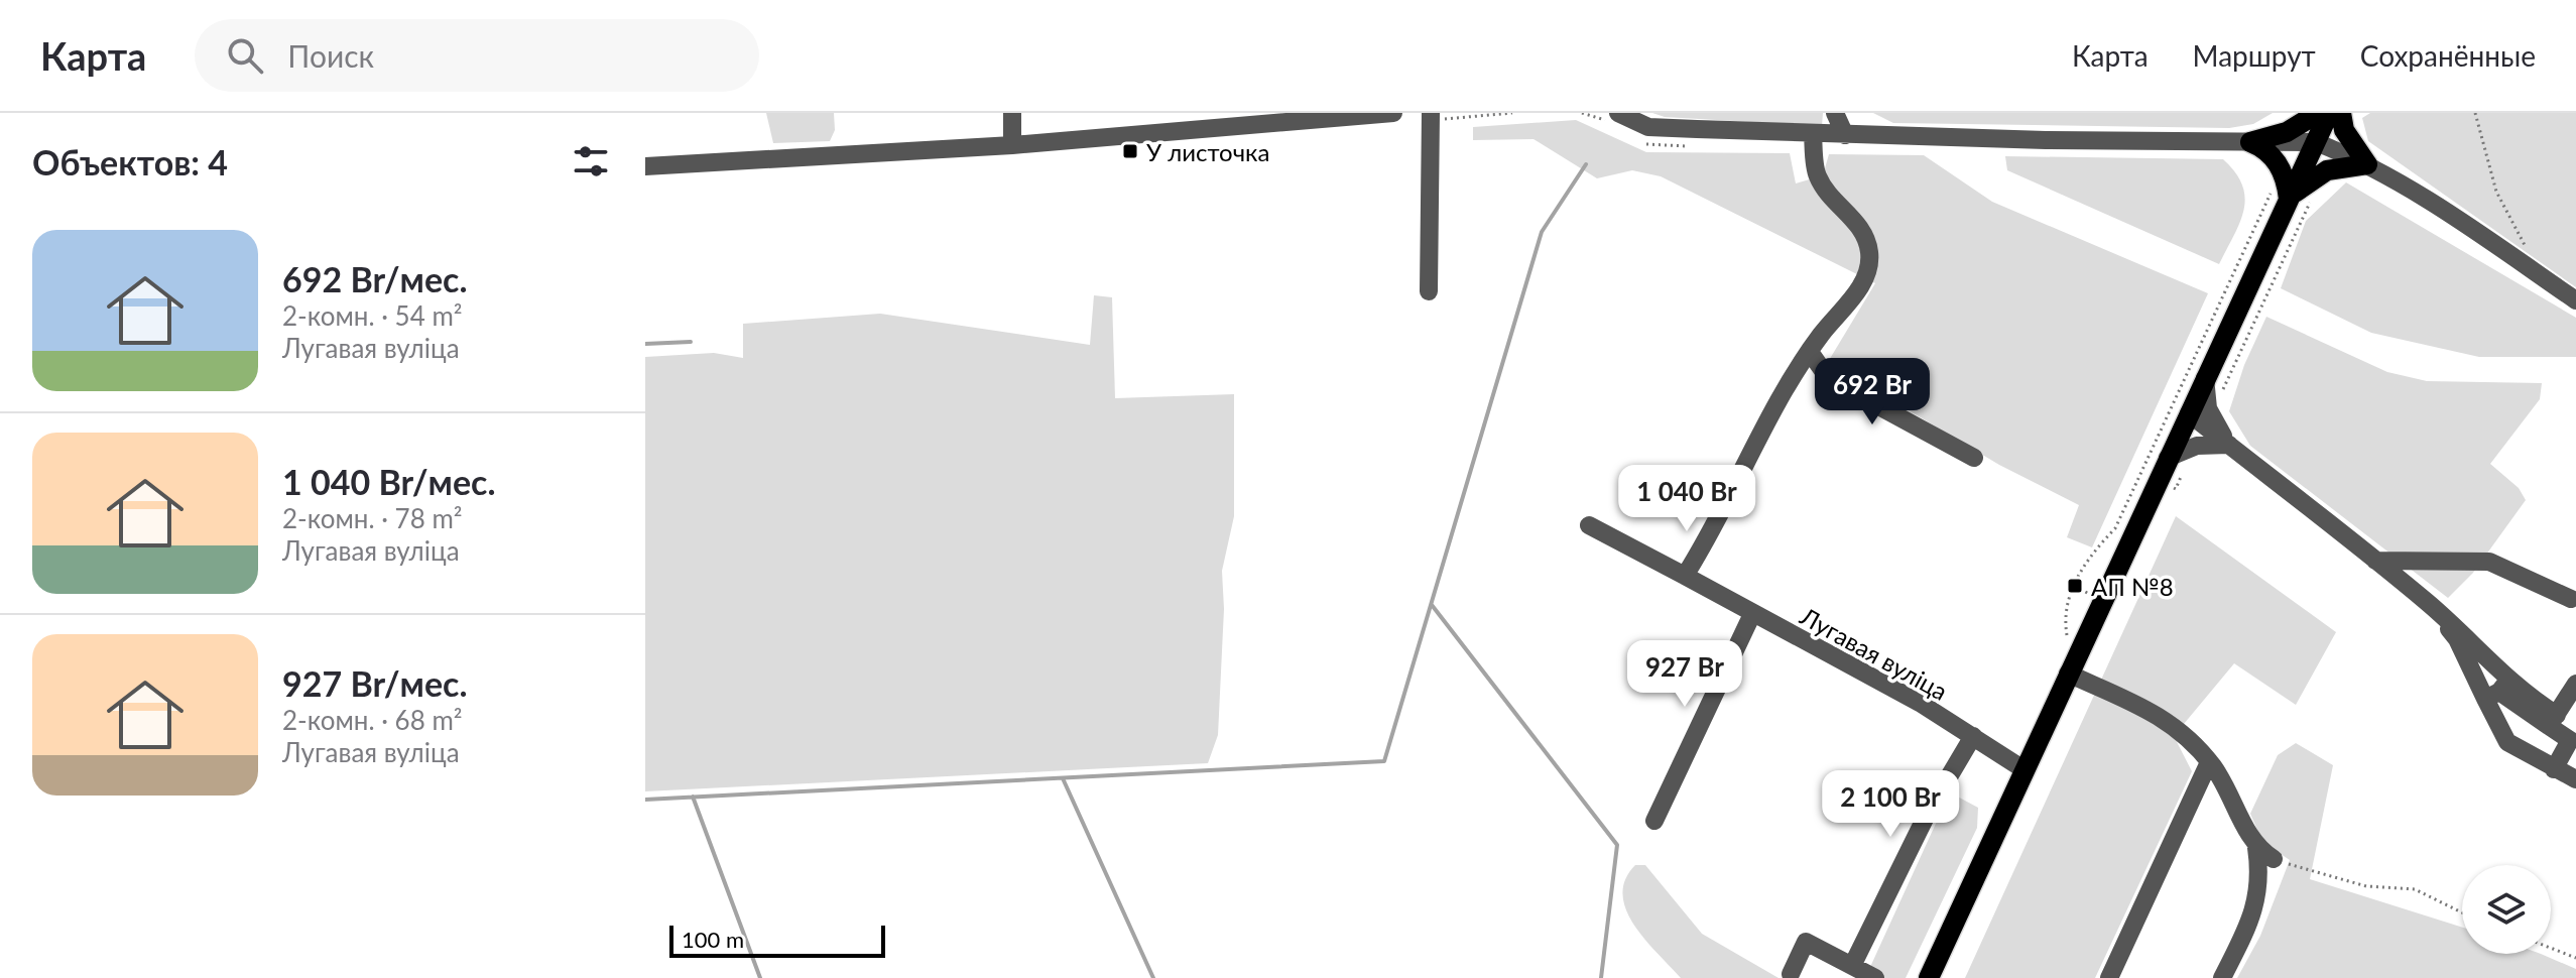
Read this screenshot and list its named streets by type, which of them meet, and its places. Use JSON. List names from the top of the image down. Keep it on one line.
{"streets":{"street":["Лугавая вуліца"]},"places":{"transit":["У листочка","АП №8"]},"scale_bar":"100 m","page":{"header":"Карта","search":"Поиск","nav":["Карта","Маршрут","Сохранённые"],"heading":"Объектов: 4","list":[{"name":"692 Br/мес.","note":"2-комн. · 54 m² · Лугавая вуліца"},{"name":"1 040 Br/мес.","note":"2-комн. · 78 m² · Лугавая вуліца"},{"name":"927 Br/мес.","note":"2-комн. · 68 m² · Лугавая вуліца"}],"price":["692 Br","1 040 Br","927 Br","2 100 Br"],"scale":"100 m"}}
